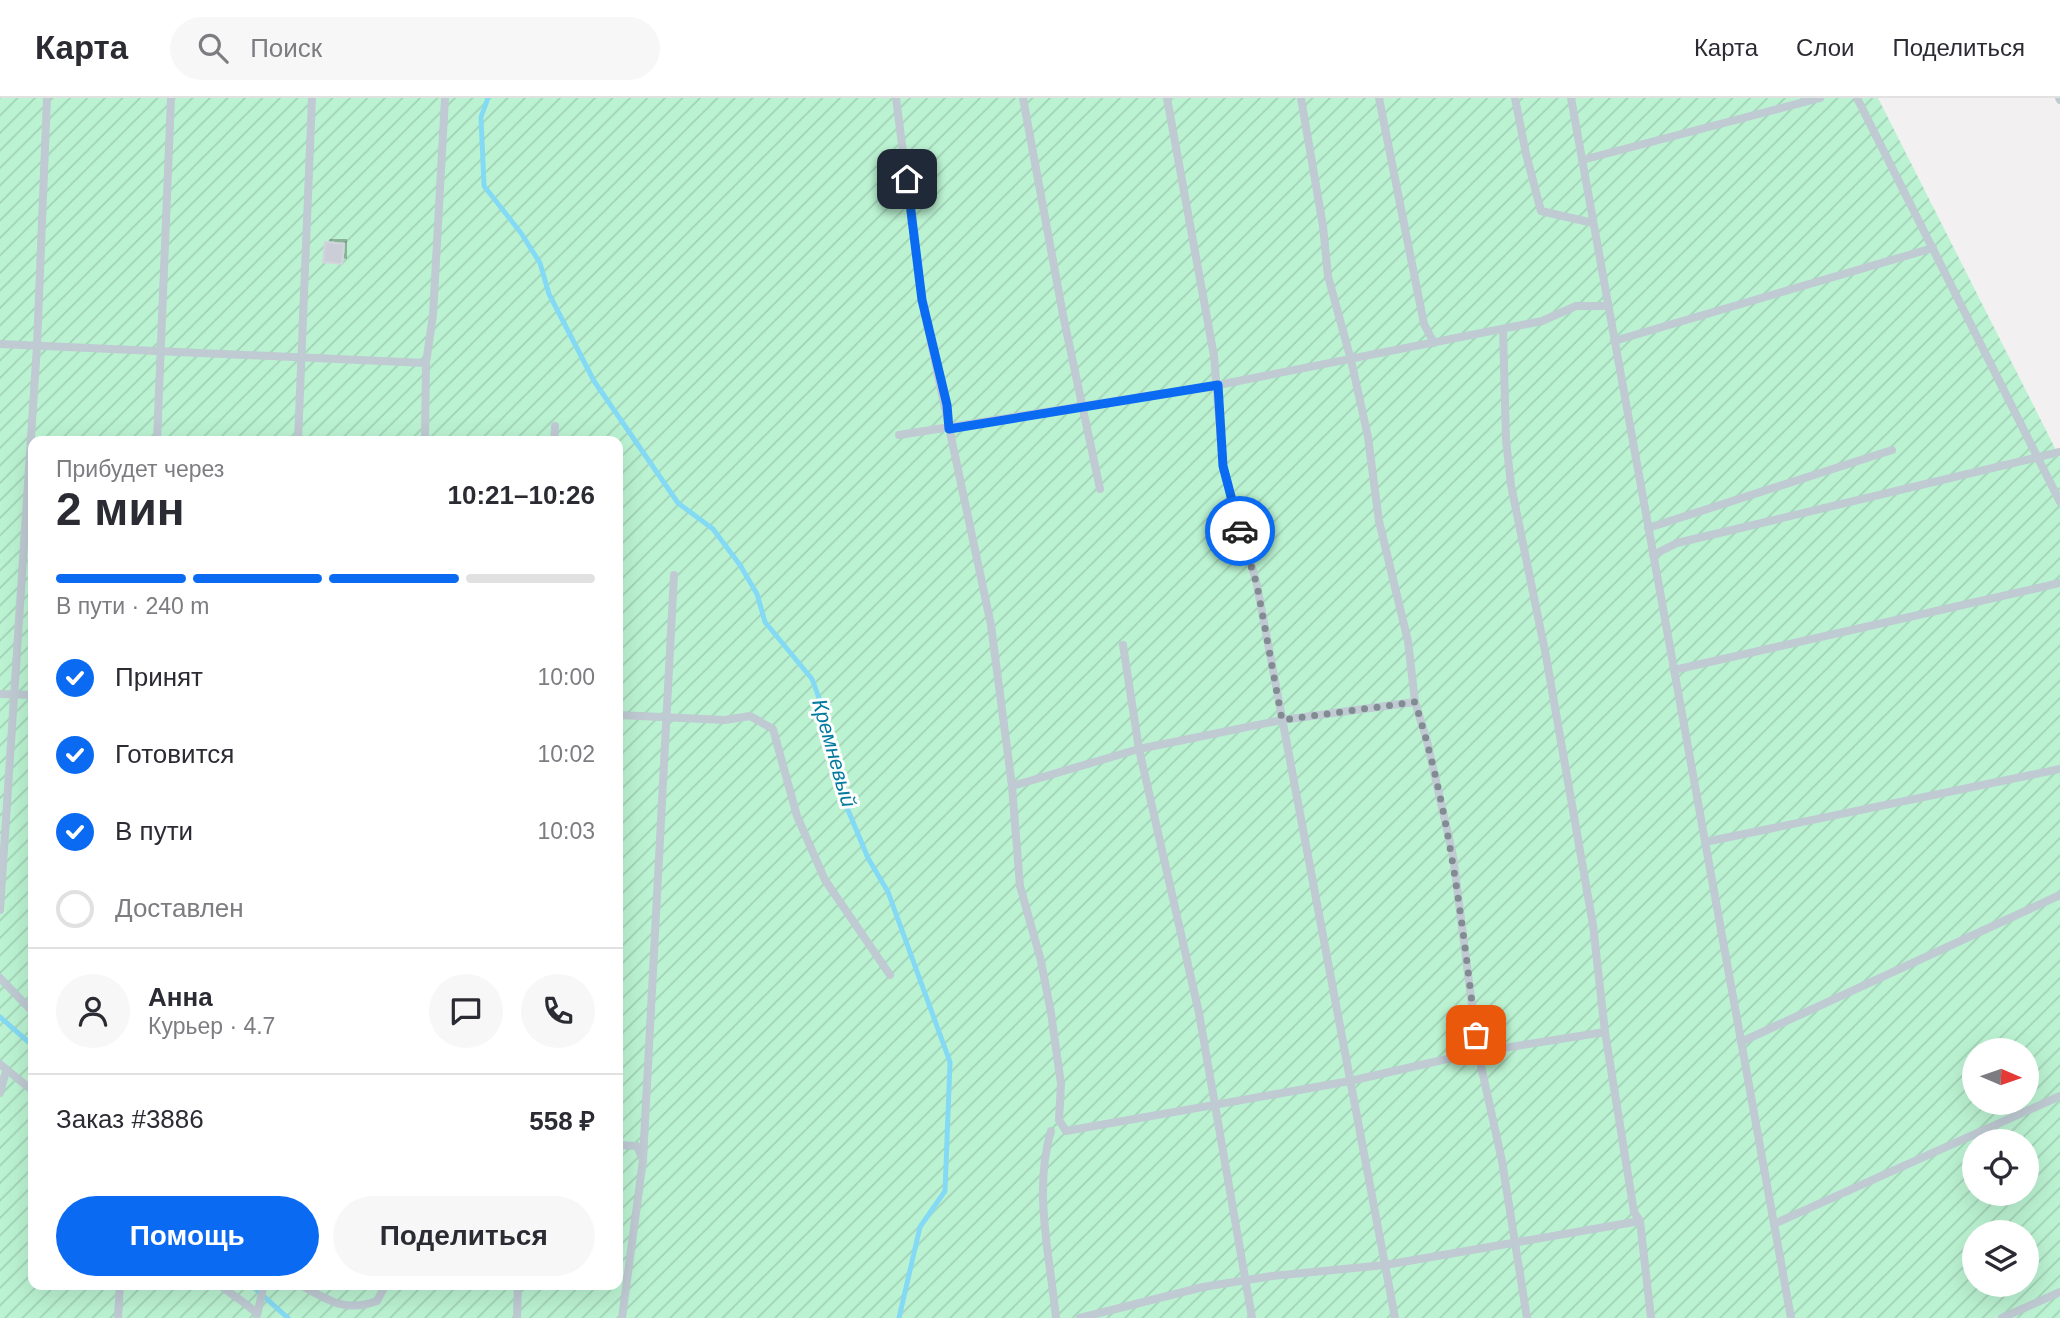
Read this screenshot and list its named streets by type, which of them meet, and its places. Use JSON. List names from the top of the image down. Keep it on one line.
{"water":["Кремневый"],"north":"right","page":{"header":"Карта","search":"Поиск","nav":["Карта","Слои","Поделиться"],"heading":["2 мин","Прибудет через","10:21–10:26"],"panel":["Анна","Курьер · 4.7","Заказ #3886","558 ₽"],"bar":"В пути · 240 m","list":[["Принят","10:00"],["Готовится","10:02"],["В пути","10:03"],"Доставлен"],"buttons":["Помощь","Поделиться"]}}
